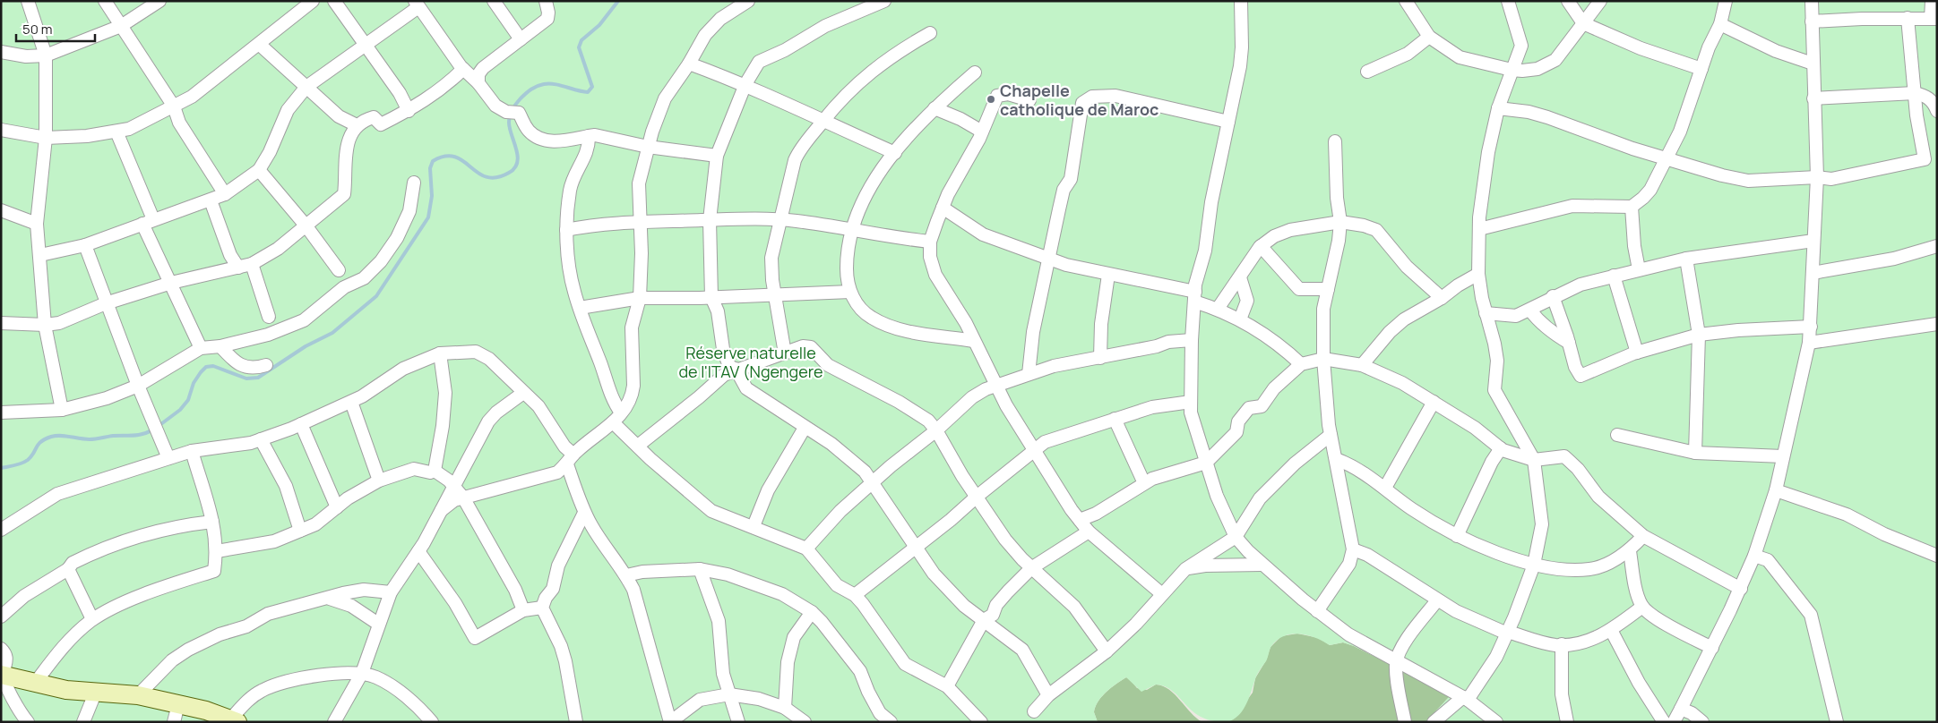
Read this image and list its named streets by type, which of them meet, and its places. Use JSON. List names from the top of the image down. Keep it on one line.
{"parks":["Réserve naturelle de l'ITAV (Ngengere"],"places":["Chapelle catholique de Maroc"],"scale_bar":"50 m"}
